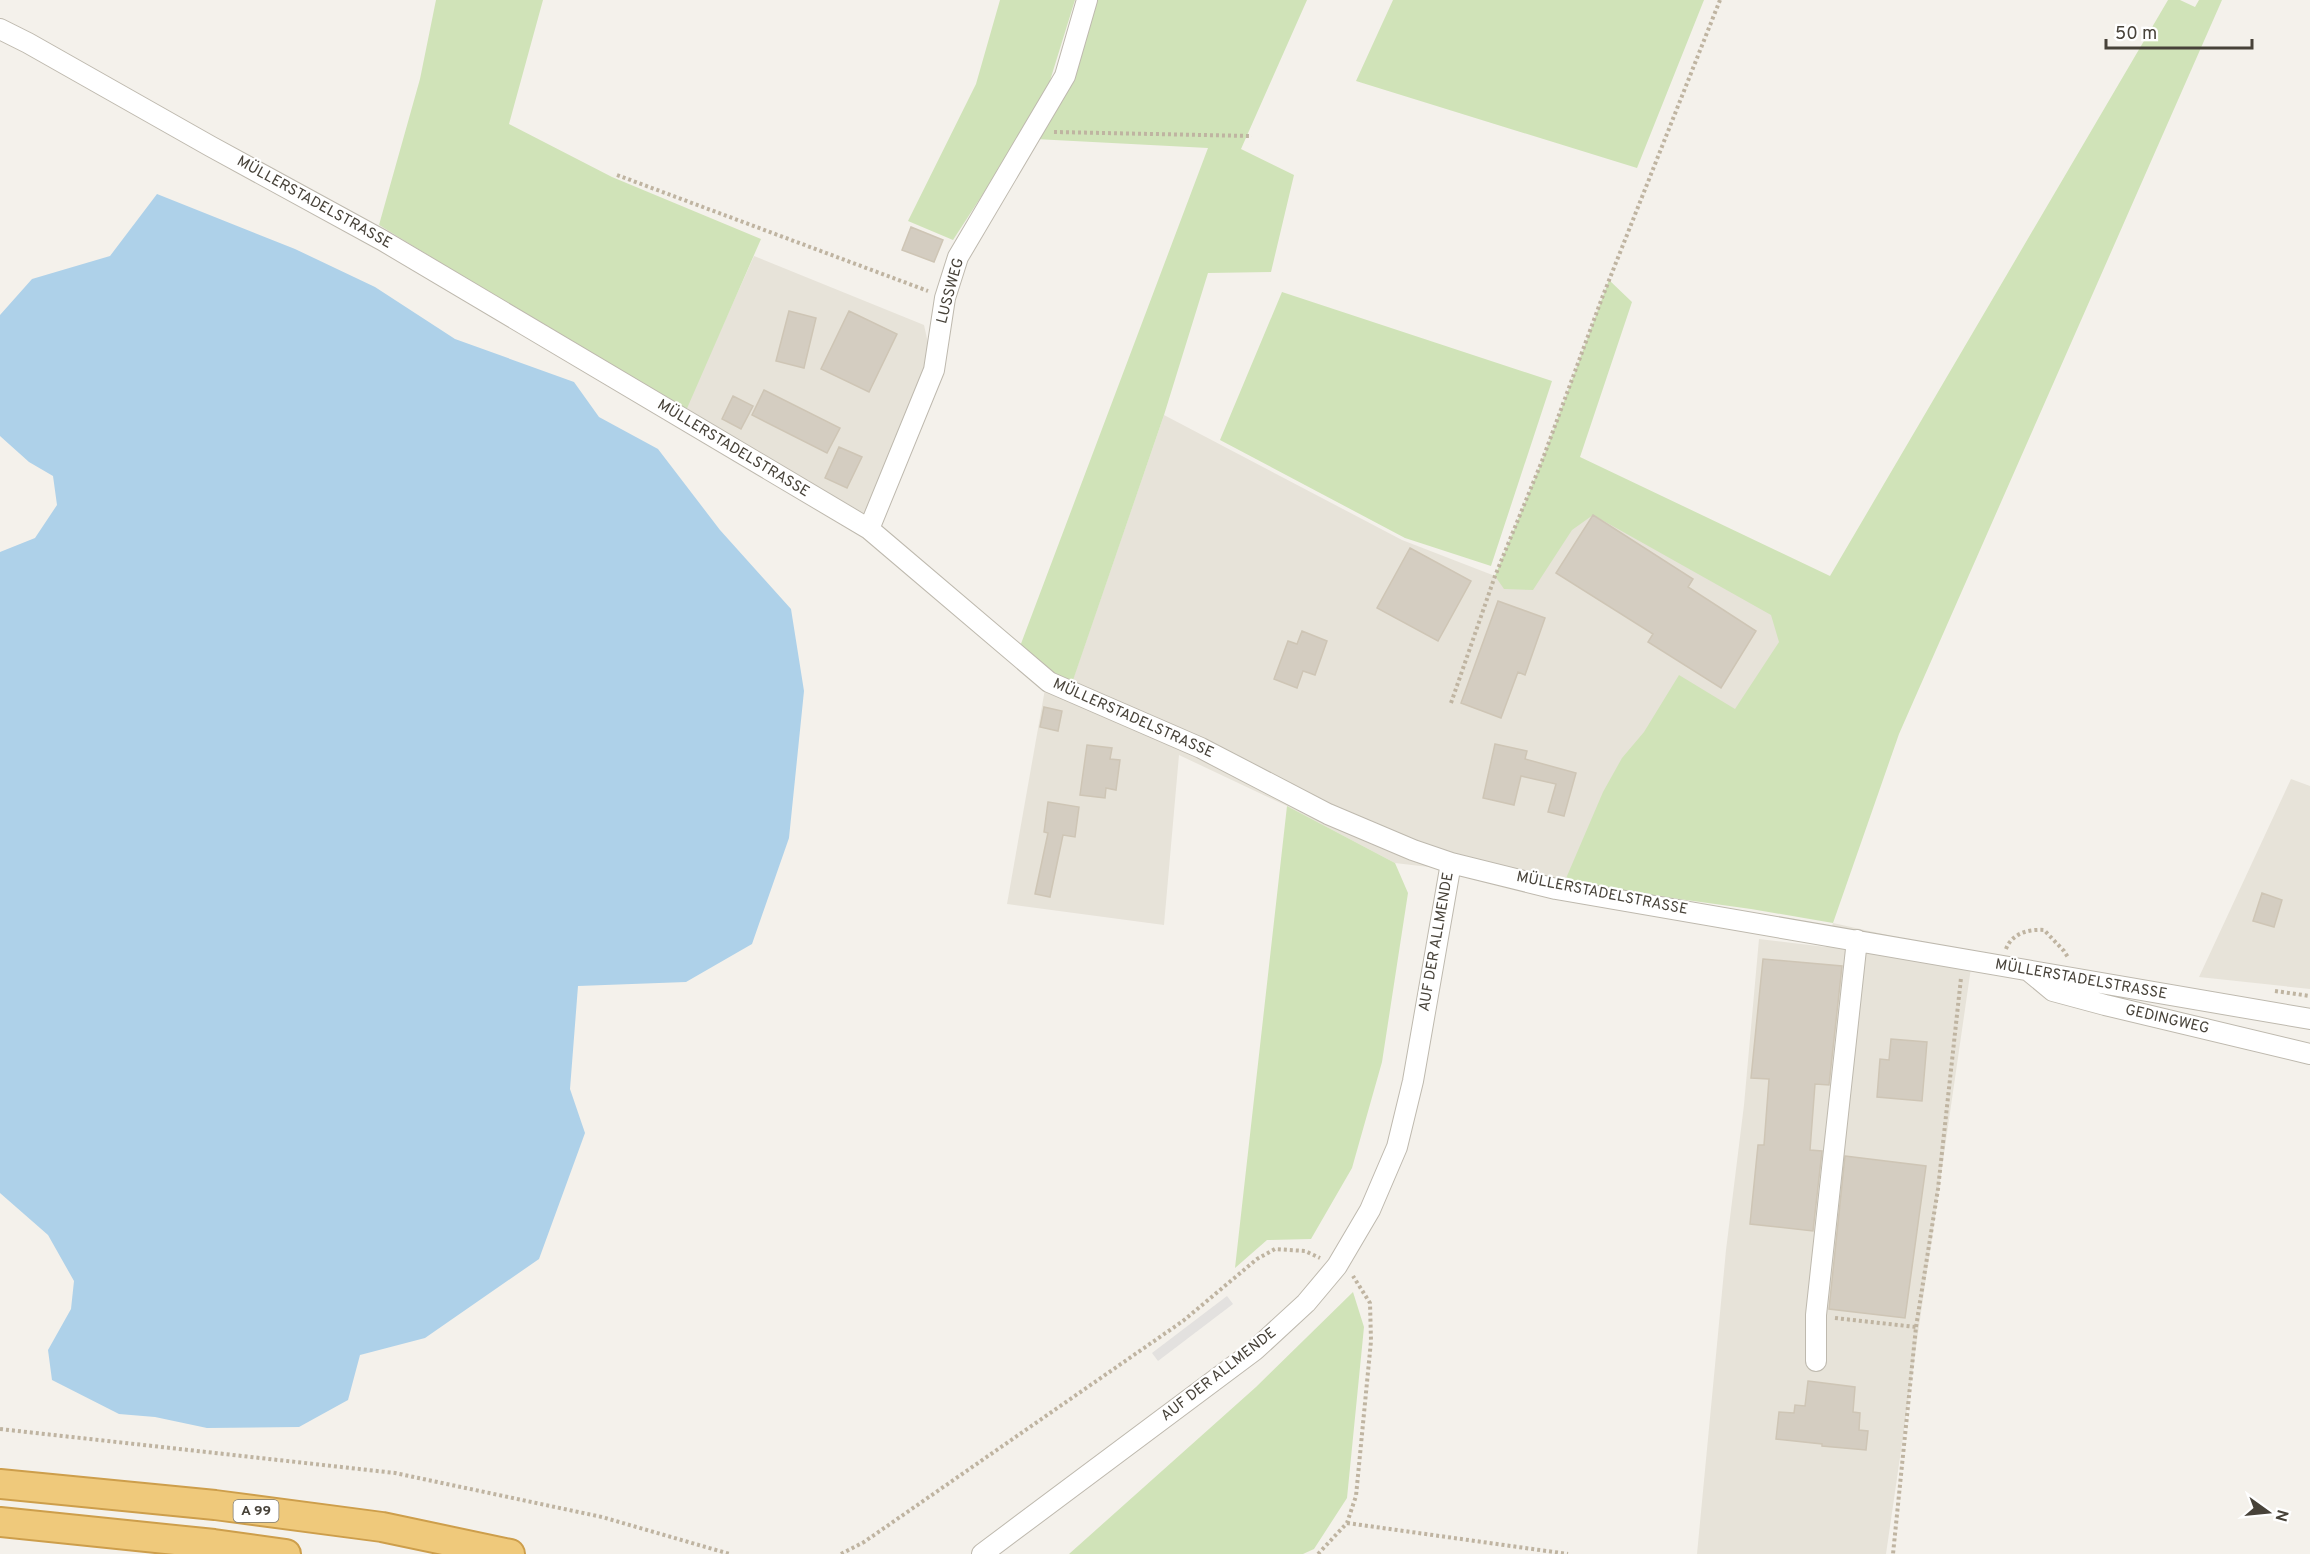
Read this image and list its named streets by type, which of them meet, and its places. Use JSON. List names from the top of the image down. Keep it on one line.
{"streets":{"highway":["A 99"],"street":["MÜLLERSTADELSTRASSE","LUSSWEG","AUF DER ALLMENDE","GEDINGWEG"]},"crossings":[["MÜLLERSTADELSTRASSE","LUSSWEG"],["MÜLLERSTADELSTRASSE","AUF DER ALLMENDE"],["MÜLLERSTADELSTRASSE","GEDINGWEG"]],"scale_bar":"50 m","north":"right"}
